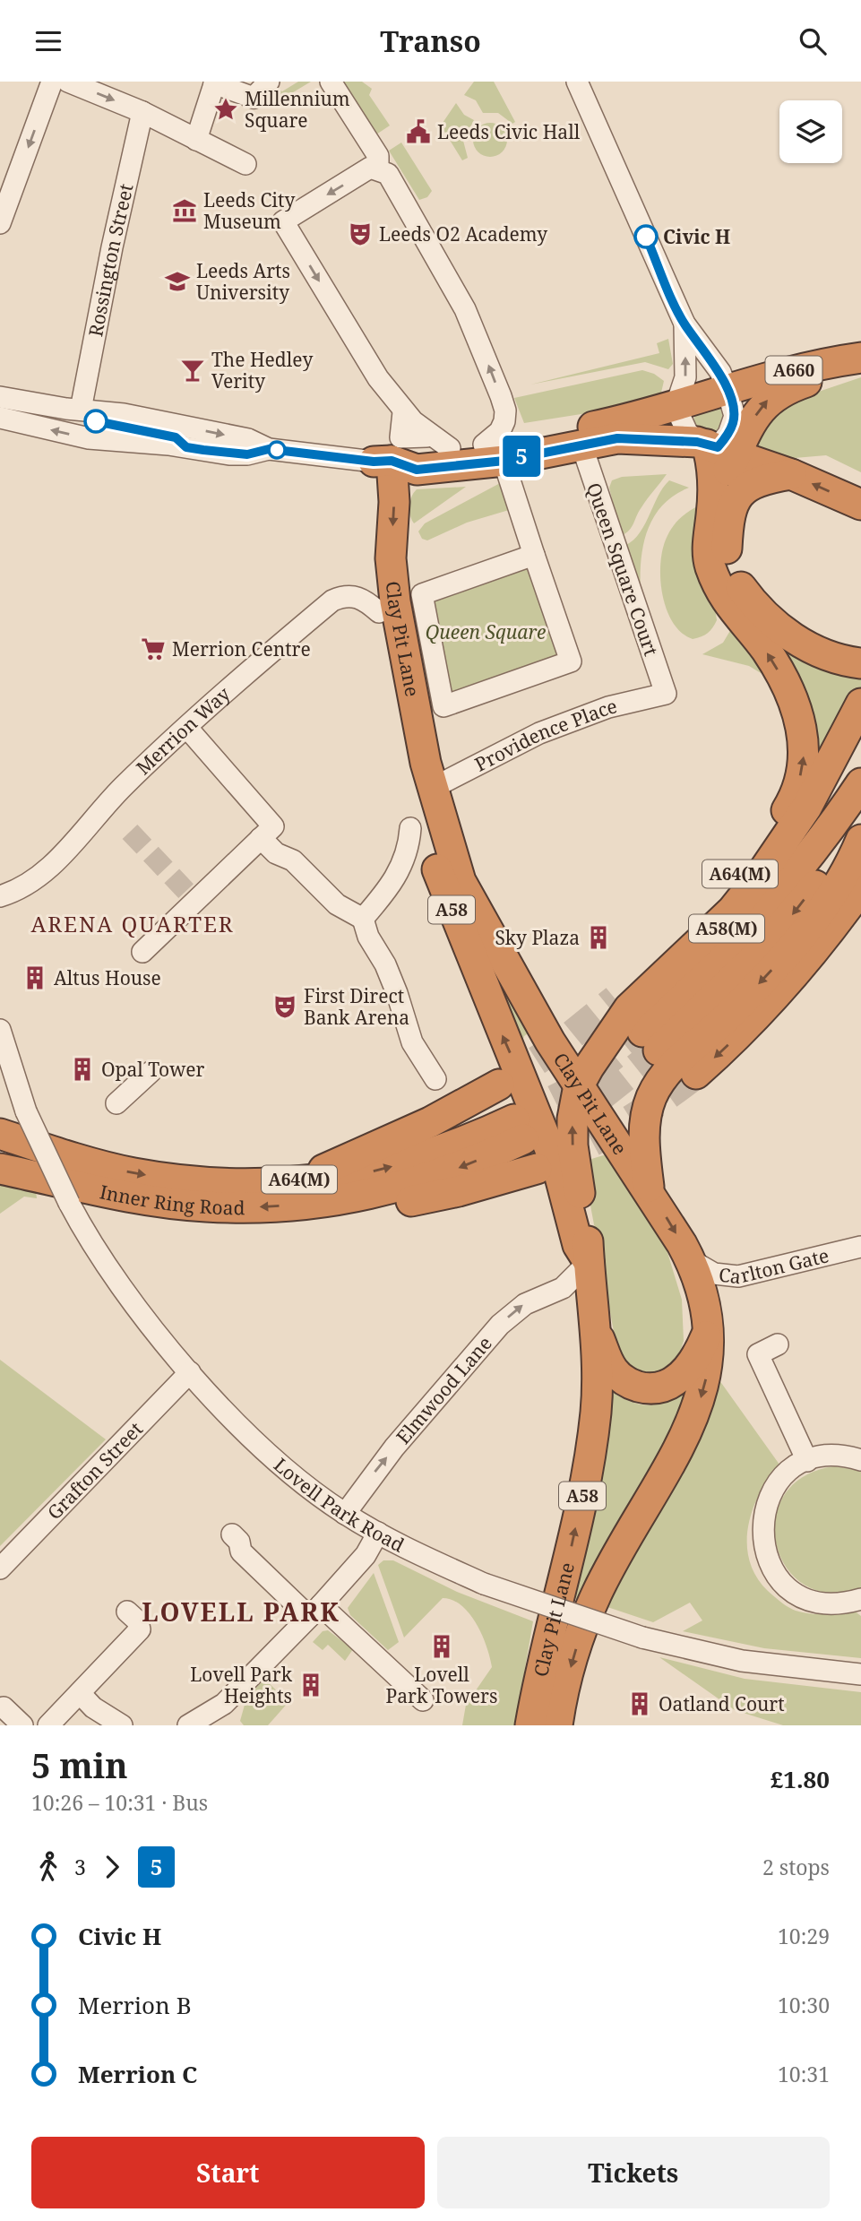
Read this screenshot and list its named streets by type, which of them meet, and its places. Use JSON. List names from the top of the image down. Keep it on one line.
{"streets":{"highway":["A660","Clay Pit Lane","A64(M)","A58","A58(M)","Inner Ring Road"],"street":["Rossington Street","Queen Square Court","Merrion Way","Providence Place","Carlton Gate","Elmwood Lane","Grafton Street","Lovell Park Road"]},"crossings":[["A660","Queen Square Court"],["A660","Clay Pit Lane"],["A660","A64(M)"],["Queen Square Court","Providence Place"],["Clay Pit Lane","Merrion Way"],["Clay Pit Lane","Providence Place"],["Clay Pit Lane","A58"],["Clay Pit Lane","A58(M)"],["Clay Pit Lane","Carlton Gate"],["Clay Pit Lane","Elmwood Lane"],["A64(M)","A58(M)"],["A64(M)","Inner Ring Road"],["A58","A58(M)"],["A58","Elmwood Lane"],["Elmwood Lane","Lovell Park Road"],["Grafton Street","Lovell Park Road"]],"one_way":["Elmwood Lane"],"districts":["ARENA QUARTER","LOVELL PARK"],"parks":["Queen Square"],"places":{"place":["Millennium Square"],"public building":["Leeds Civic Hall"],"museum":["Leeds City Museum"],"theatre":["Leeds O2 Academy","First Direct Bank Arena"],"other":["Civic H"],"school or university":["Leeds Arts University"],"bar":["The Hedley Verity"],"supermarket":["Merrion Centre"],"building":["Sky Plaza","Altus House","Opal Tower","Lovell Park Towers","Lovell Park Heights","Oatland Court"]},"lines":["bus line 5"],"page":{"header":"Transo","on_map":"5","heading":["5 min","10:26 – 10:31 · Bus","£1.80"],"legs":["3","5","2 stops"],"list":[{"name":"Civic H","value":"10:29"},{"name":"Merrion B","value":"10:30"},{"name":"Merrion C","value":"10:31"}],"buttons":["Start","Tickets"]}}
